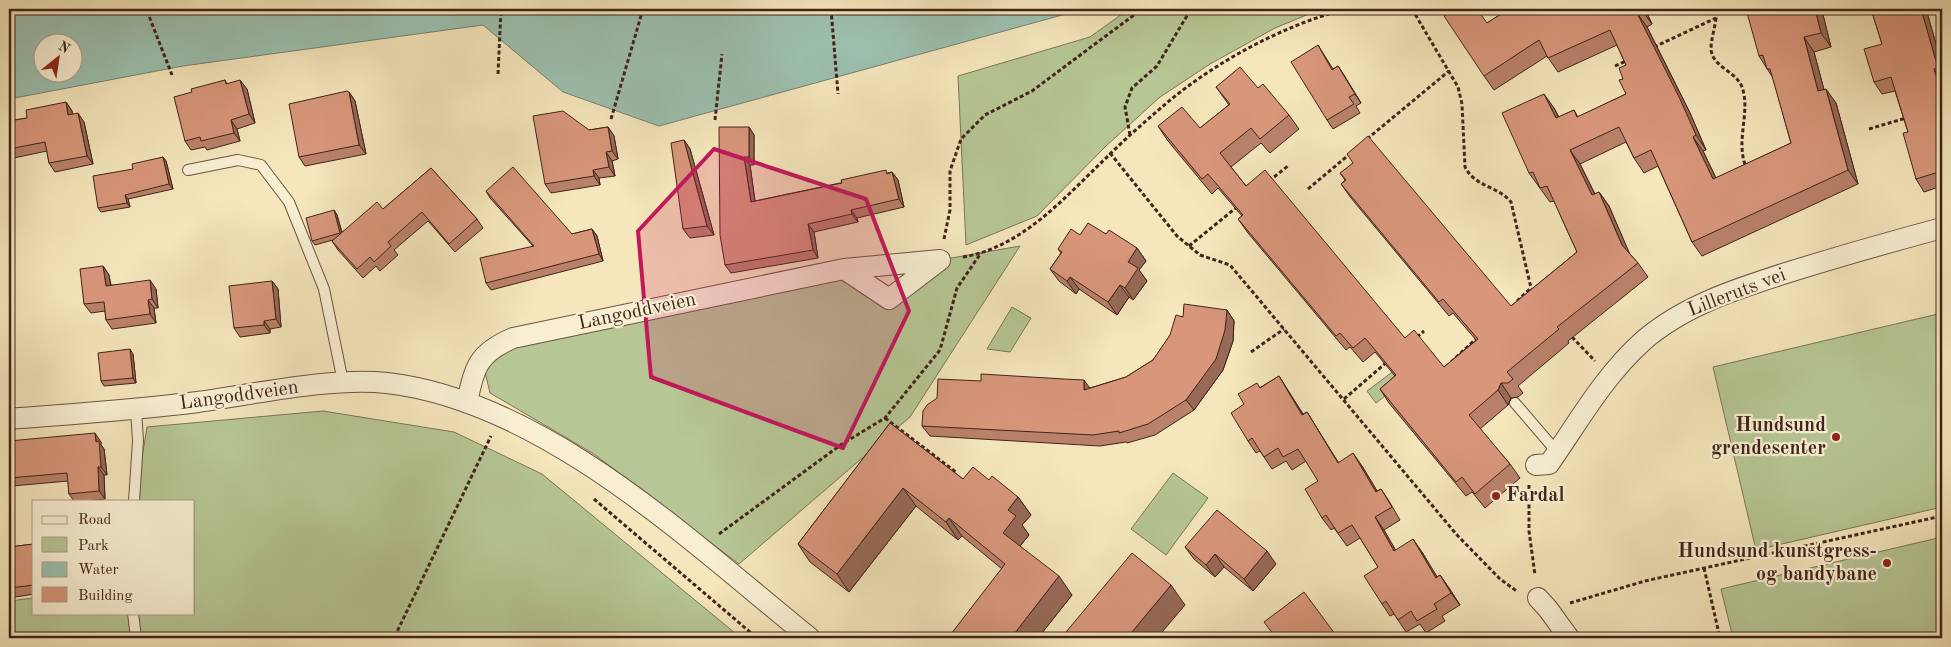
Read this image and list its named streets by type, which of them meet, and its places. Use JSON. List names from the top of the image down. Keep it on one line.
{"streets":{"street":["Lilleruts vei","Langoddveien"]},"places":["Hundsund grendesenter","Fardal","Hundsund kunstgress- og bandybane"],"legend":["Road","Park","Water","Building"],"north":"top right"}
